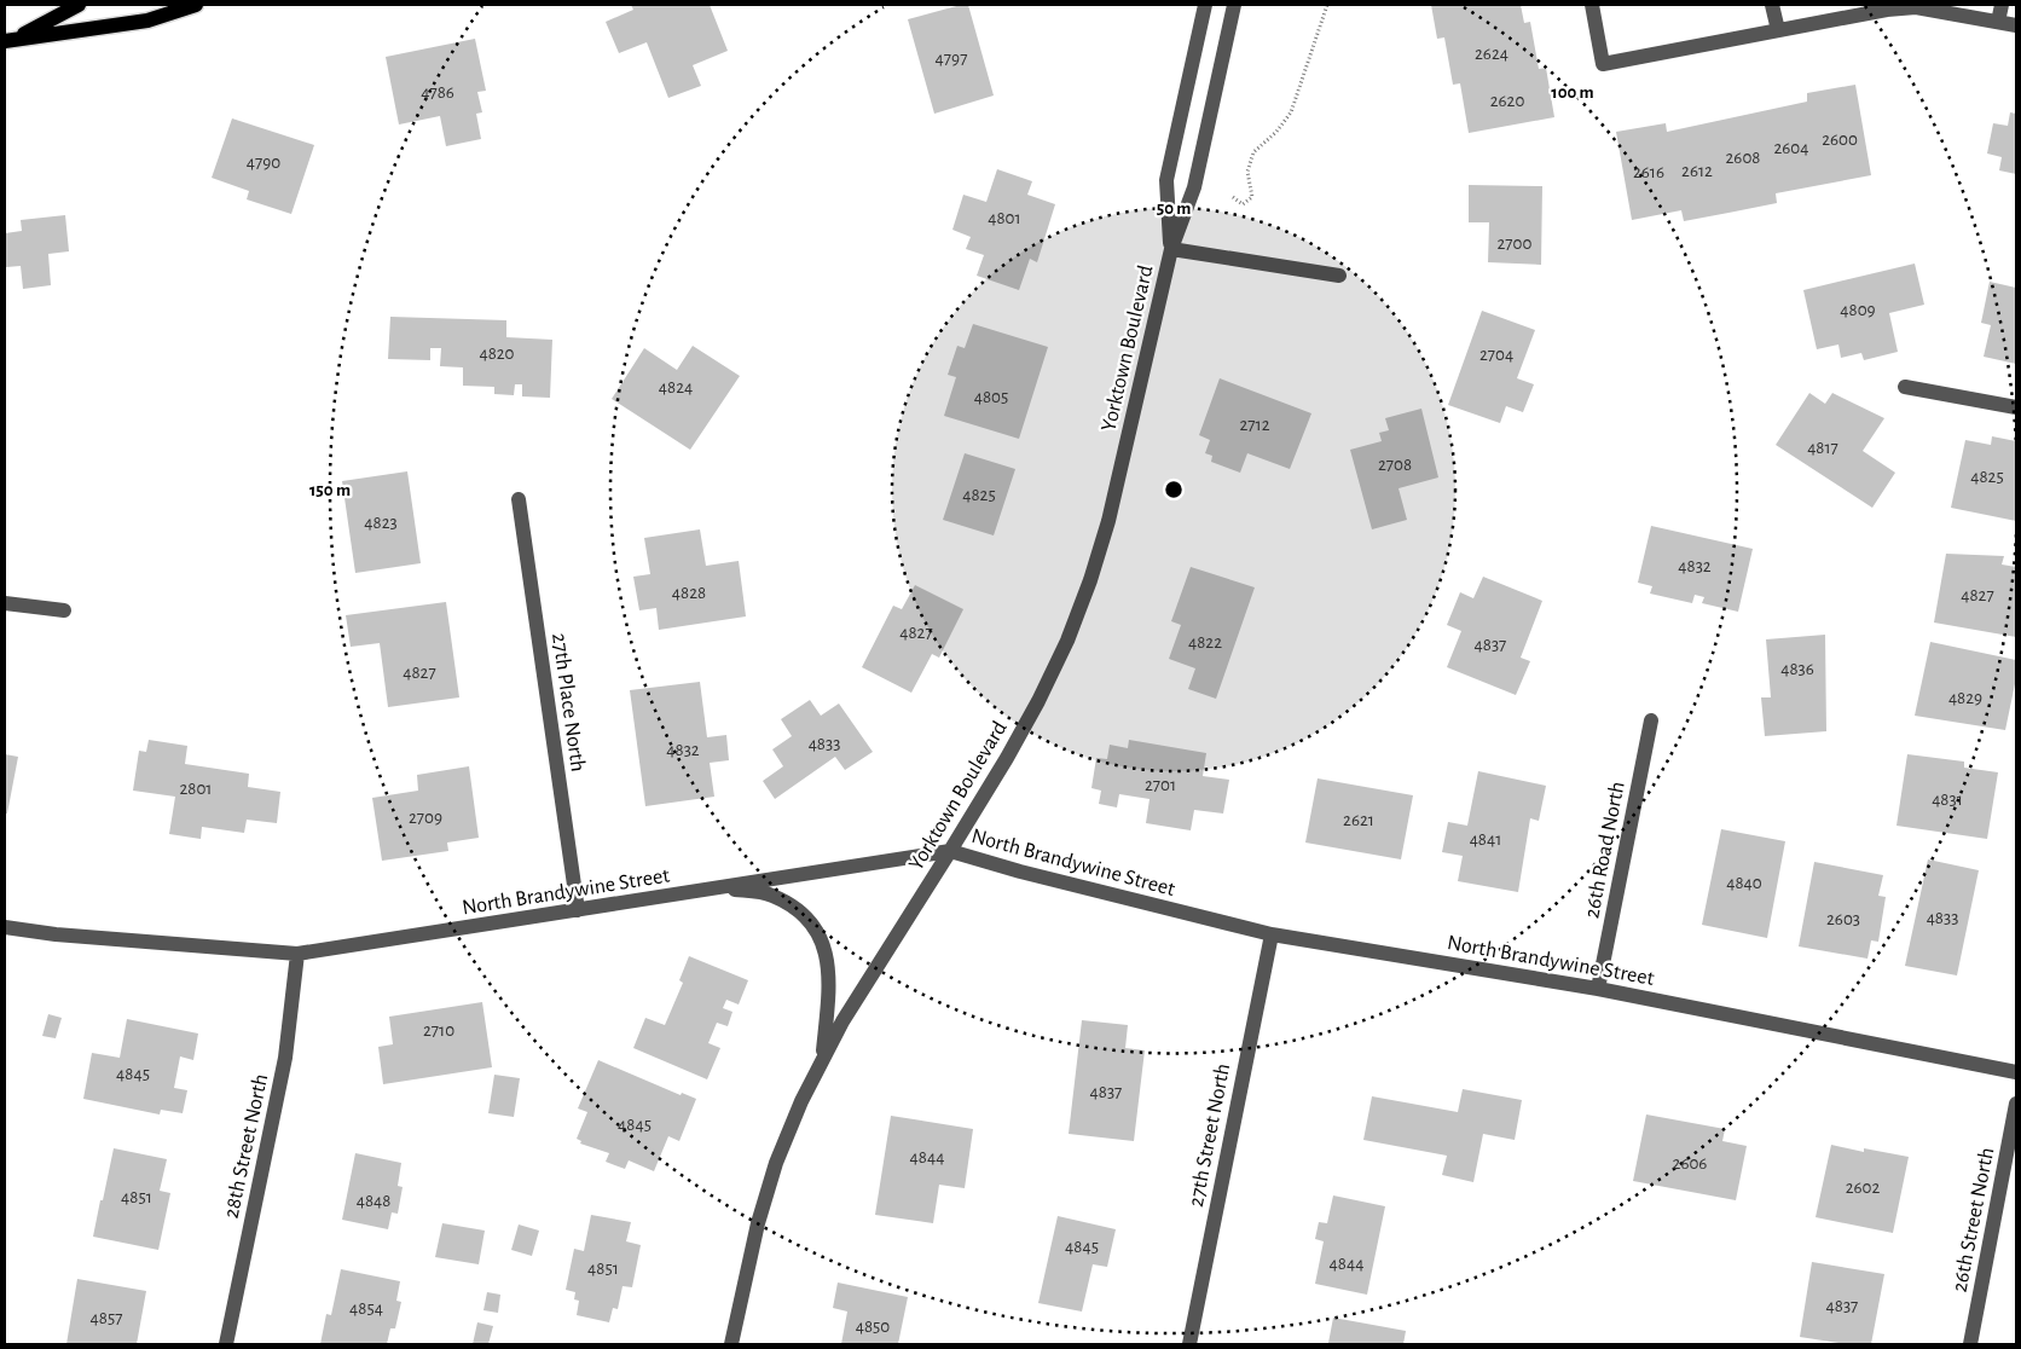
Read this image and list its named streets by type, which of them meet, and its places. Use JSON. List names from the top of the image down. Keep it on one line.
{"streets":{"street":["Yorktown Boulevard","27th Place North","26th Road North","North Brandywine Street","27th Street North","28th Street North","26th Street North"]},"crossings":[["Yorktown Boulevard","North Brandywine Street"],["27th Place North","North Brandywine Street"],["26th Road North","North Brandywine Street"],["North Brandywine Street","27th Street North"],["North Brandywine Street","28th Street North"]],"house_numbers":["2624","4797","4786","2620","2600","2604","2608","4790","2612","2616","4801","2700","4809","4820","2704","4824","4805","2712","4817","2708","4825","4825","4823","4832","4828","4827","4827","4822","4837","4836","4827","4829","4833","4832","2701","2801","4831","2709","2621","4841","4840","4833","2603","2710","4845","4837","4845","4844","2606","2602","4851","4848","4845","4844","4851","4837","4854","4857","4850"],"rings":["100 m","50 m","150 m"]}
